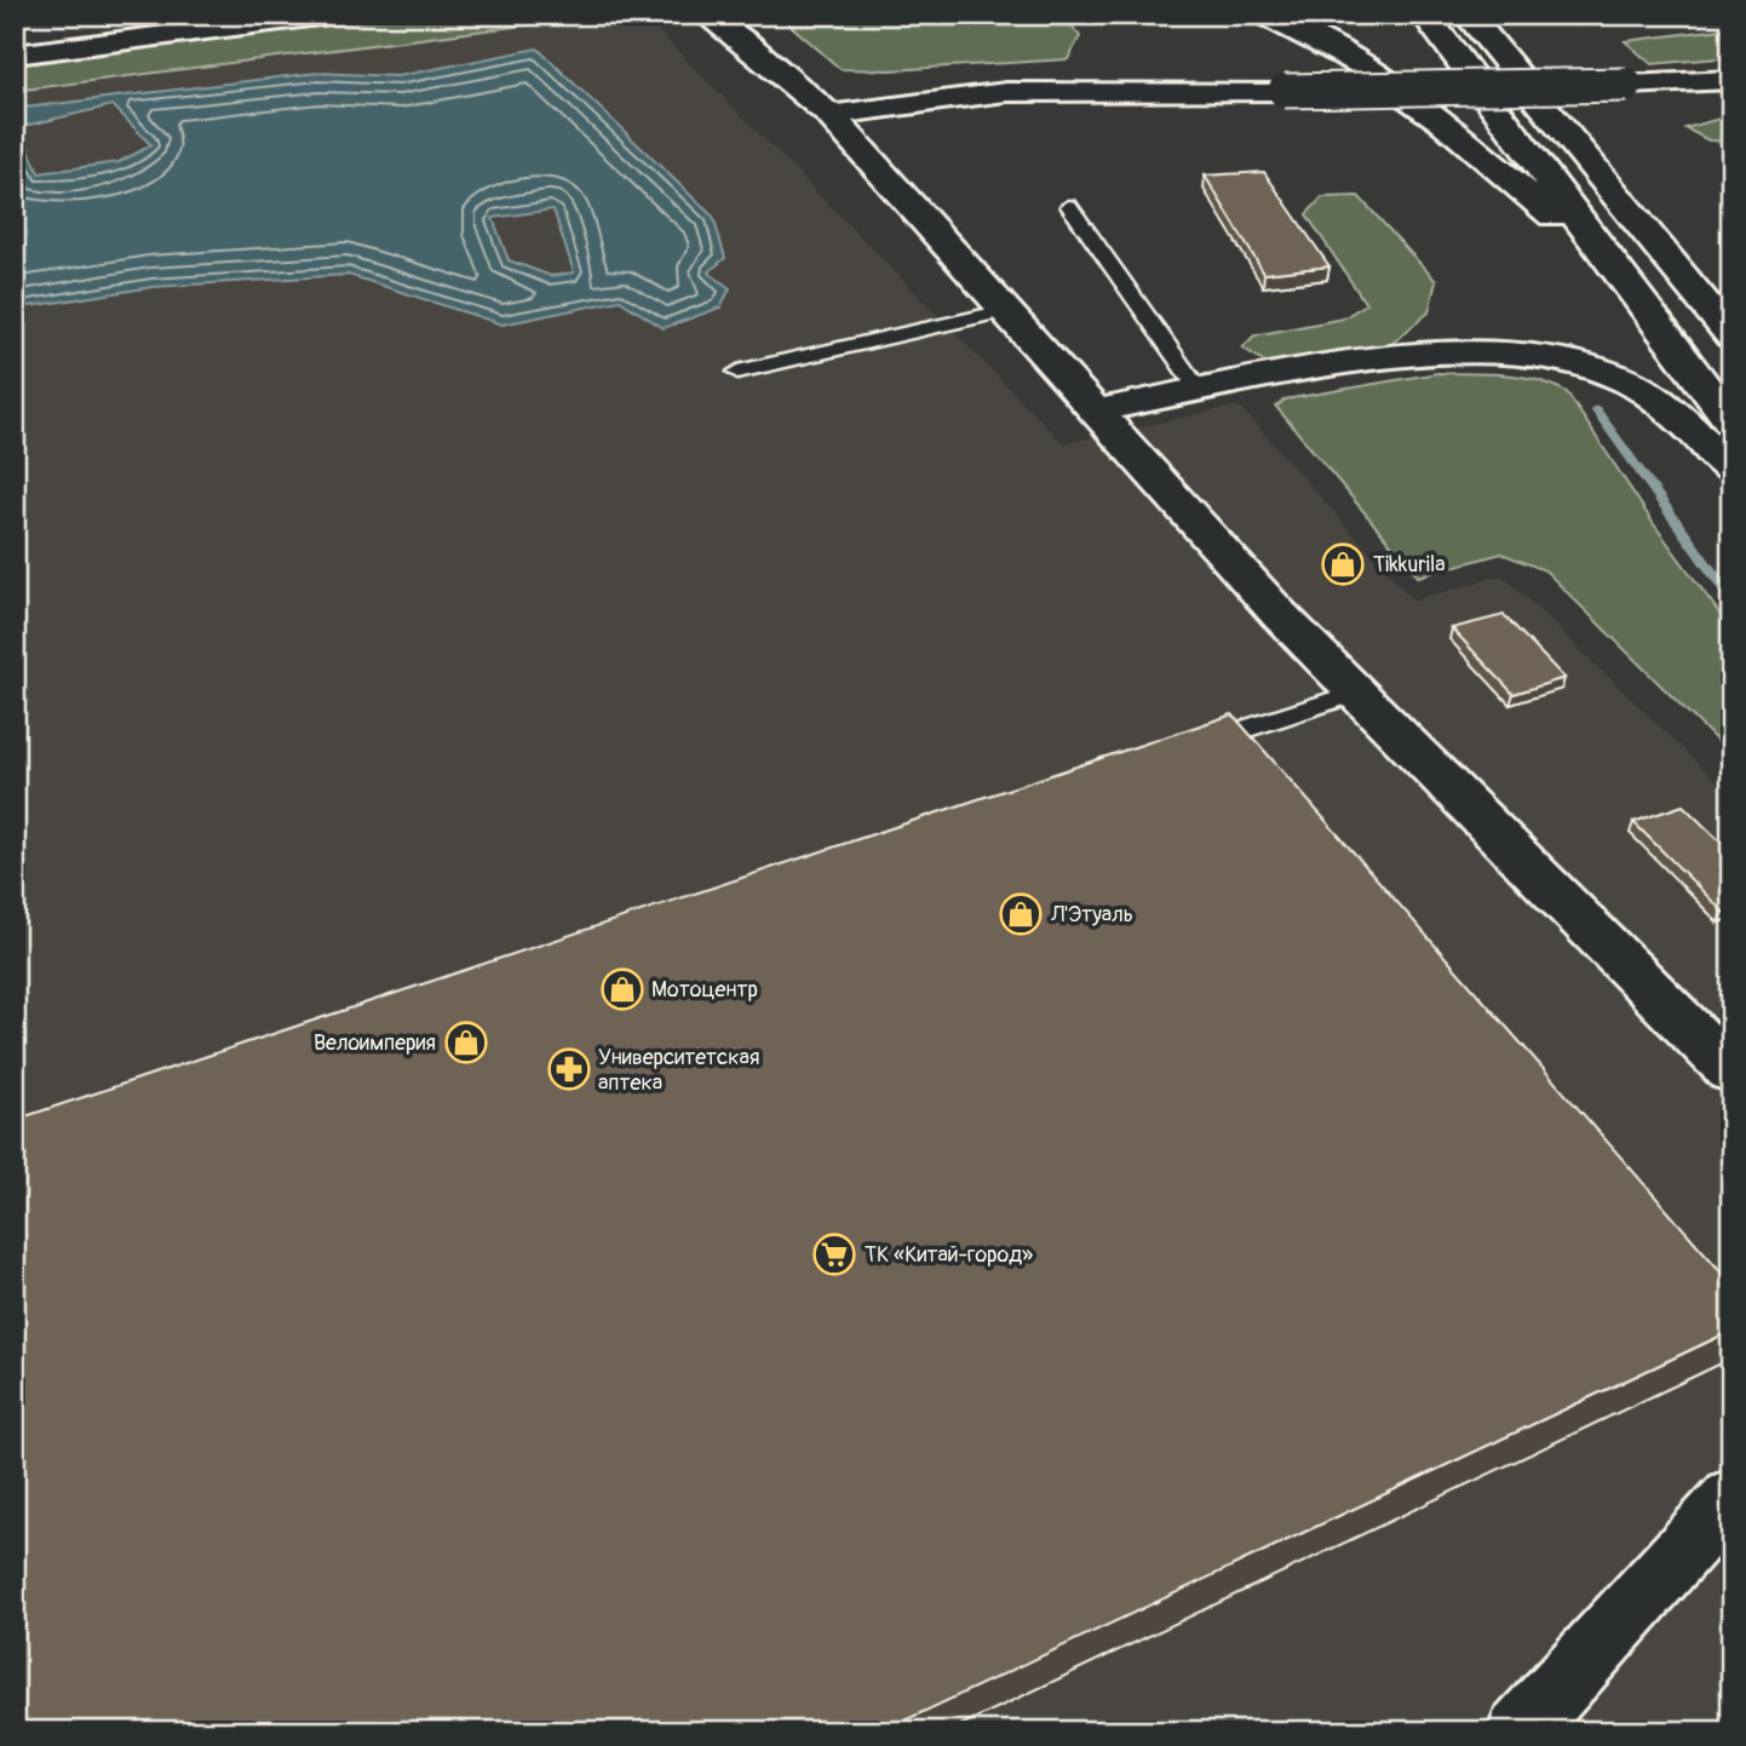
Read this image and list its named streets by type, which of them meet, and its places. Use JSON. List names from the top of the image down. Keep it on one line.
{"places":{"shop":["Tikkurila","Л'Этуаль","Мотоцентр","Велоимперия"],"pharmacy":["Университетская аптека"],"supermarket":["ТК «Китай-город»"]}}
